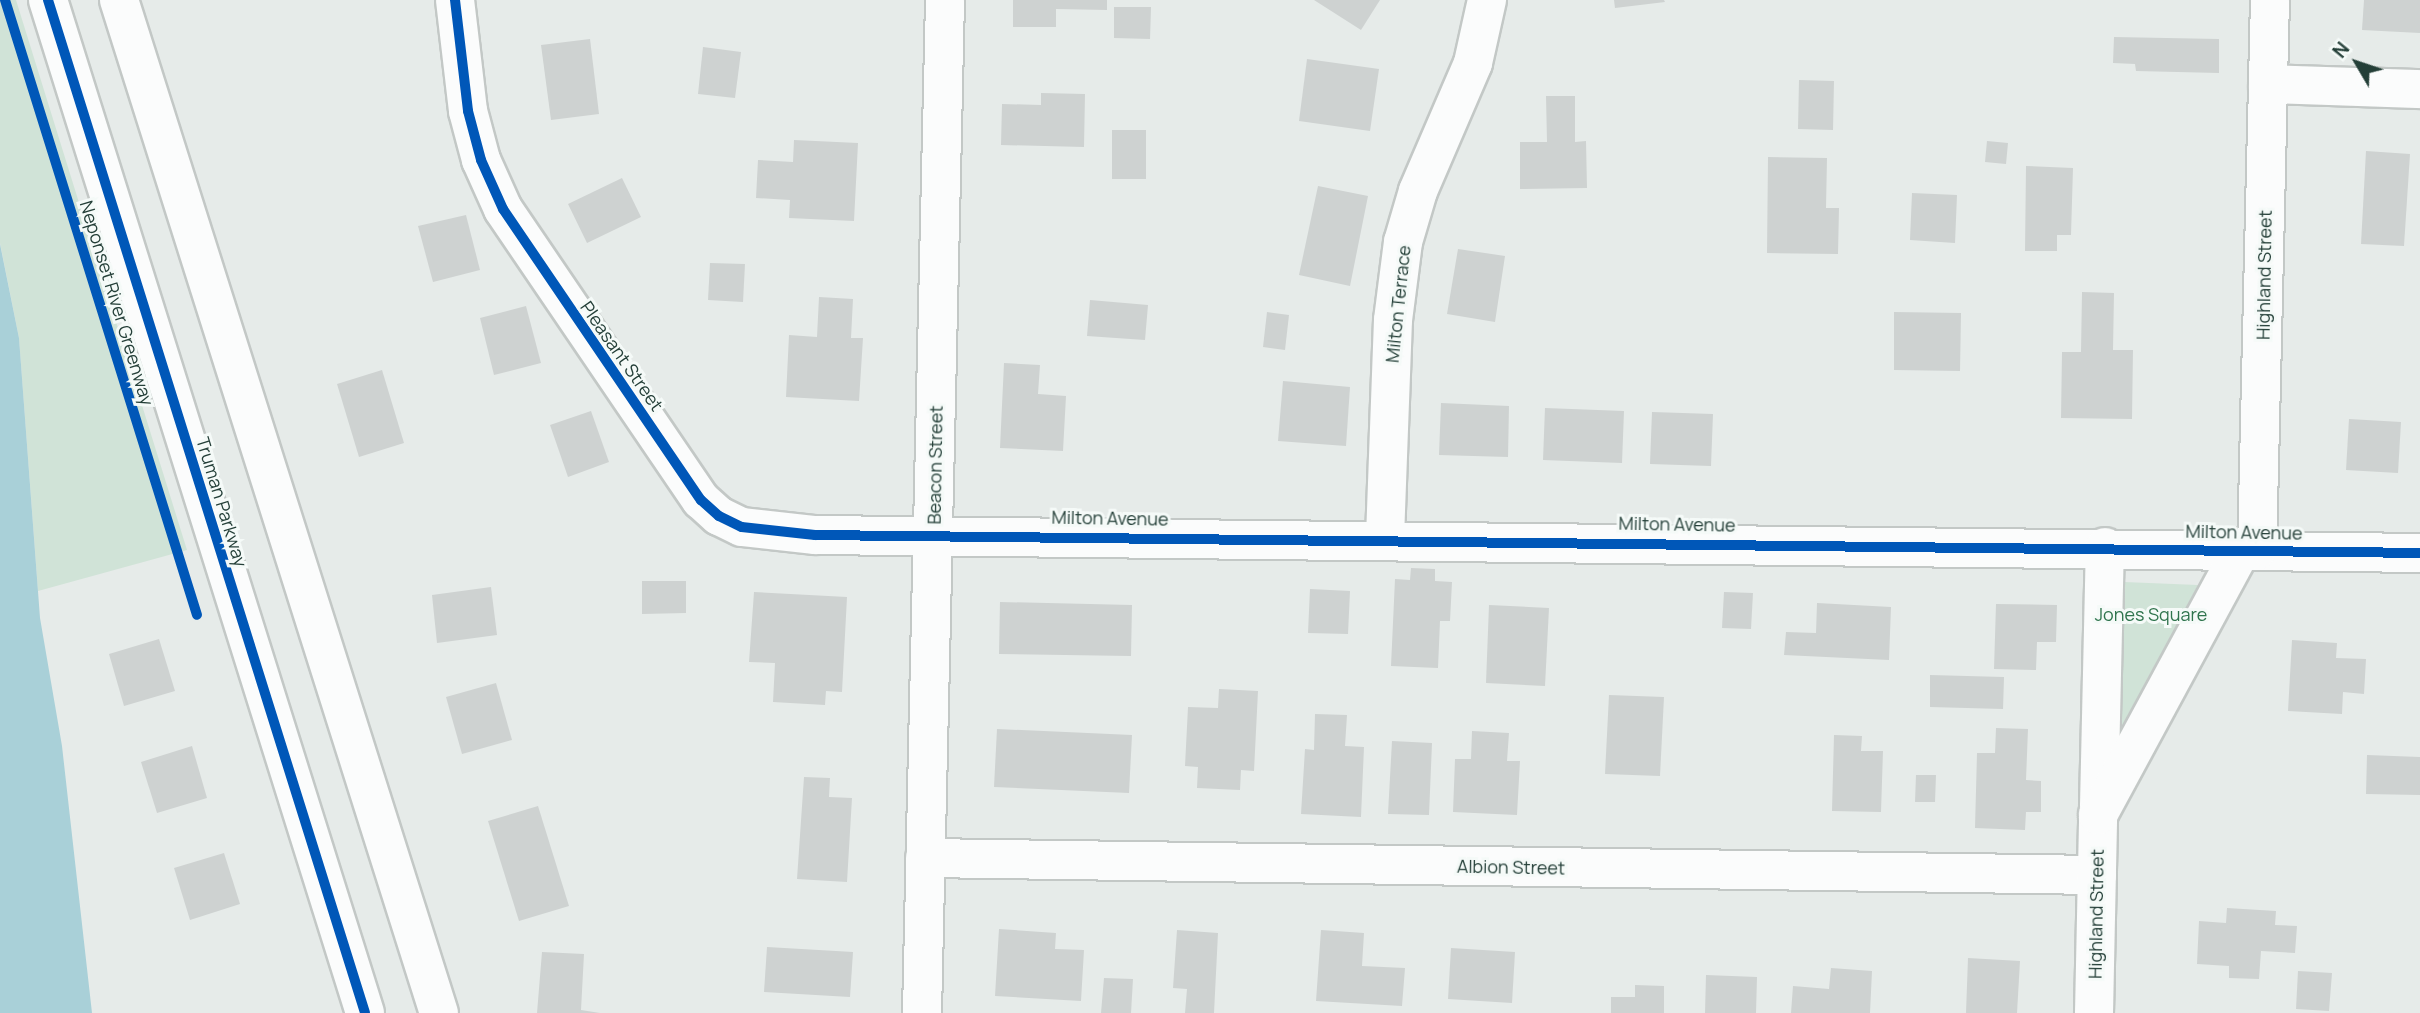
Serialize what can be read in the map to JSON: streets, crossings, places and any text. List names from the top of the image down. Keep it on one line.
{"streets":{"street":["Highland Street","Milton Terrace","Pleasant Street","Beacon Street","Truman Parkway","Milton Avenue","Albion Street"],"cycle path":["Neponset River Greenway"]},"crossings":[["Highland Street","Milton Avenue"],["Highland Street","Albion Street"],["Milton Terrace","Milton Avenue"],["Pleasant Street","Beacon Street"],["Pleasant Street","Milton Avenue"],["Beacon Street","Milton Avenue"],["Beacon Street","Albion Street"]],"parks":["Jones Square"],"north":"top left"}
